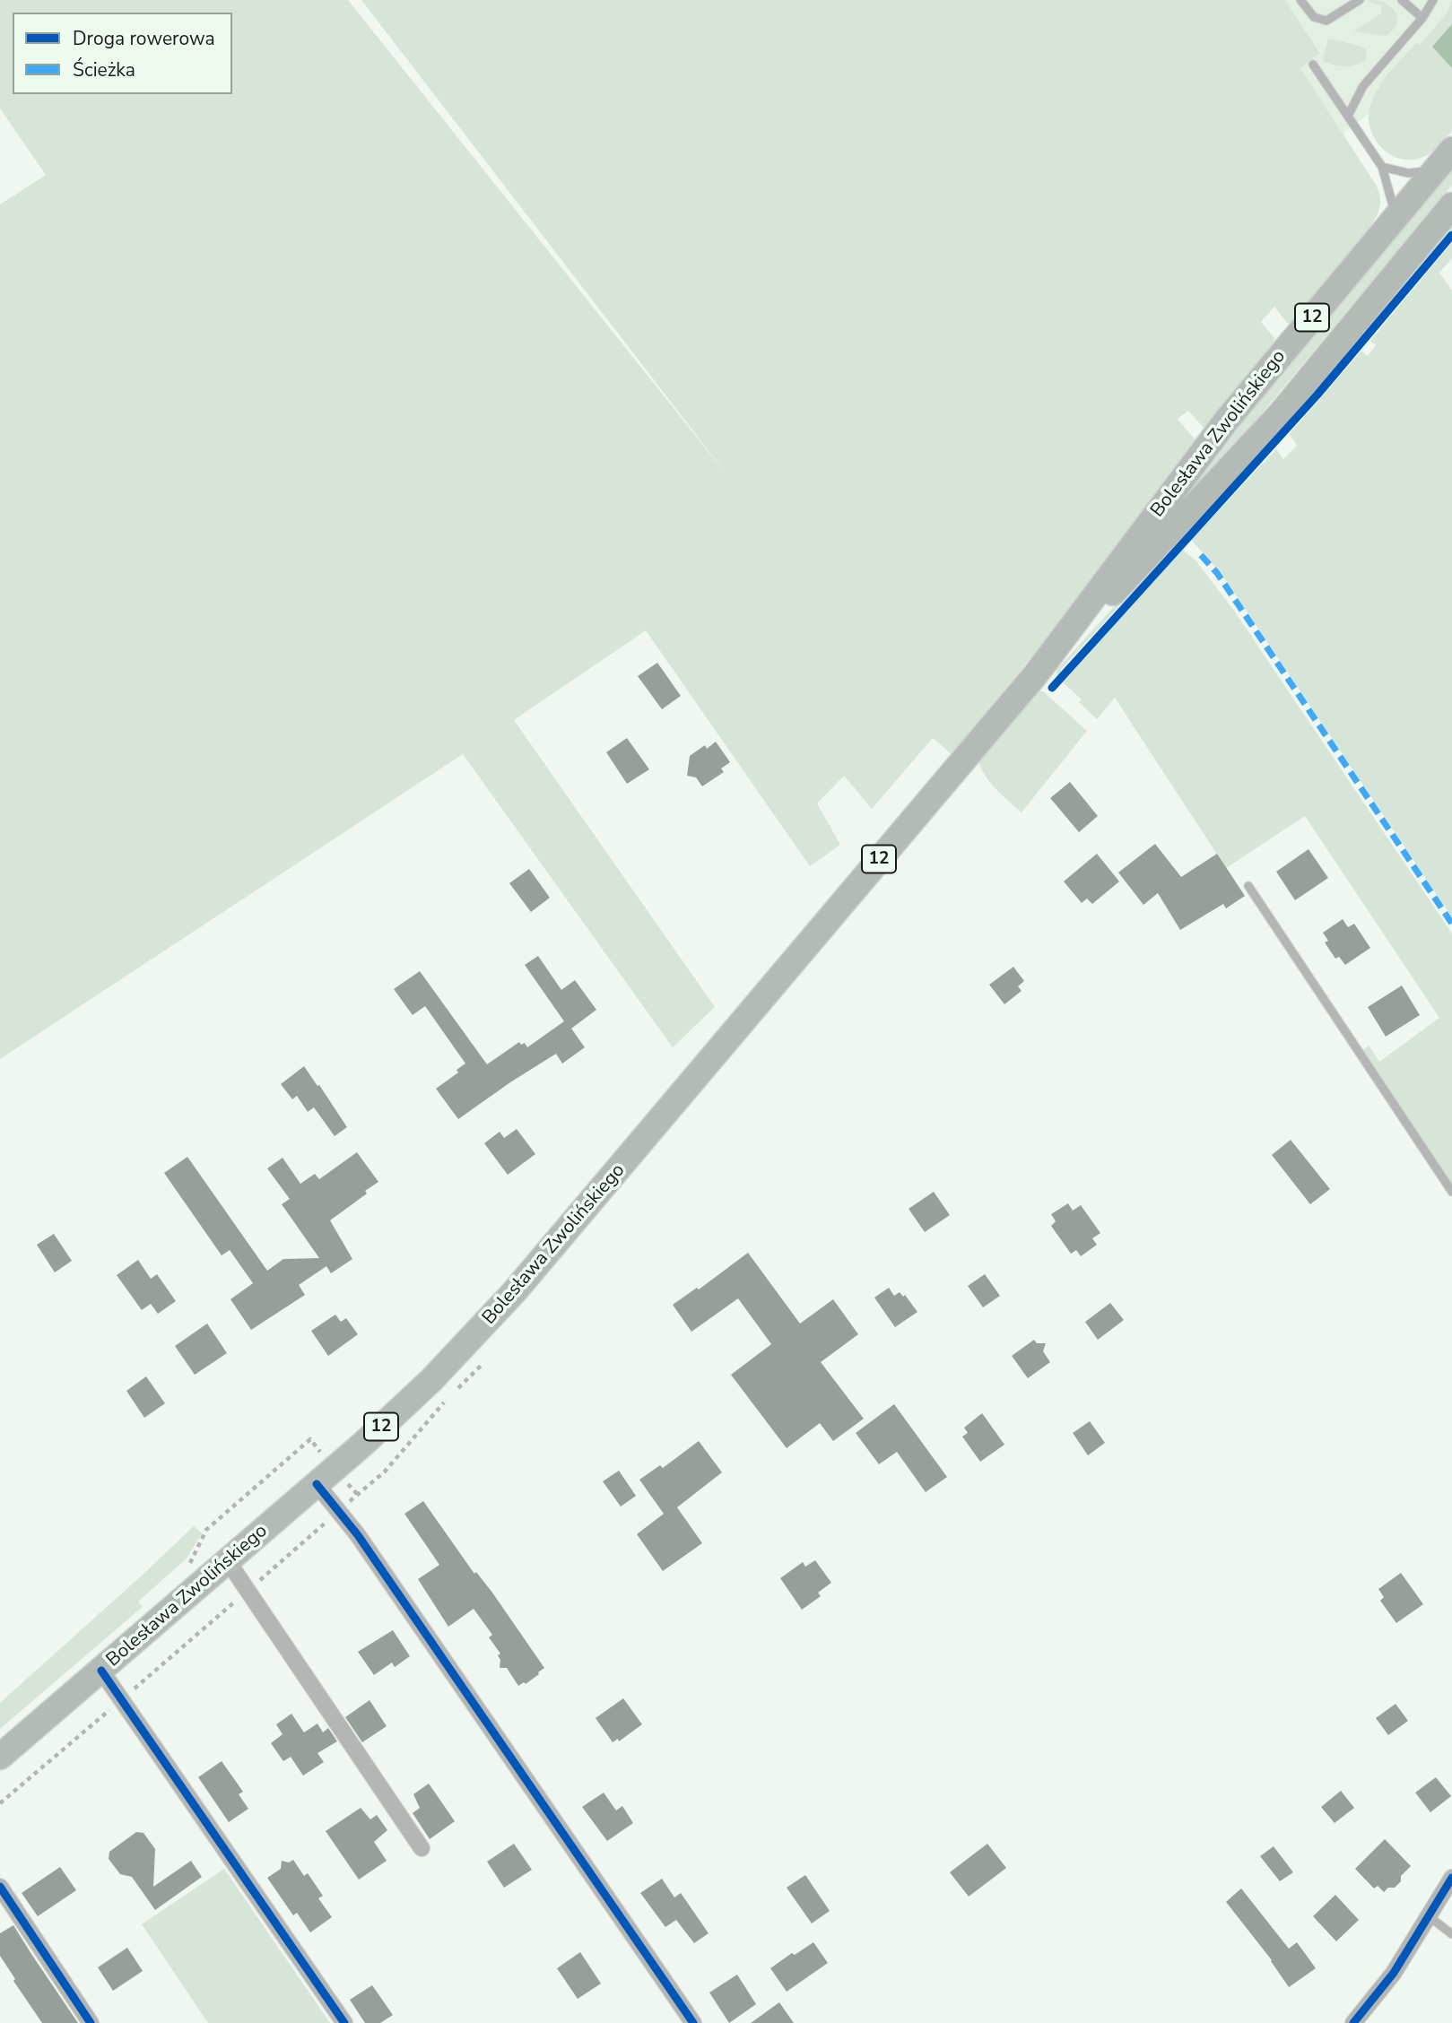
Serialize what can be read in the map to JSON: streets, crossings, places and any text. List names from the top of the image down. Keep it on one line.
{"streets":{"main road":["12","Bolesława Zwolińskiego"]},"legend":["Droga rowerowa","Ścieżka"]}
